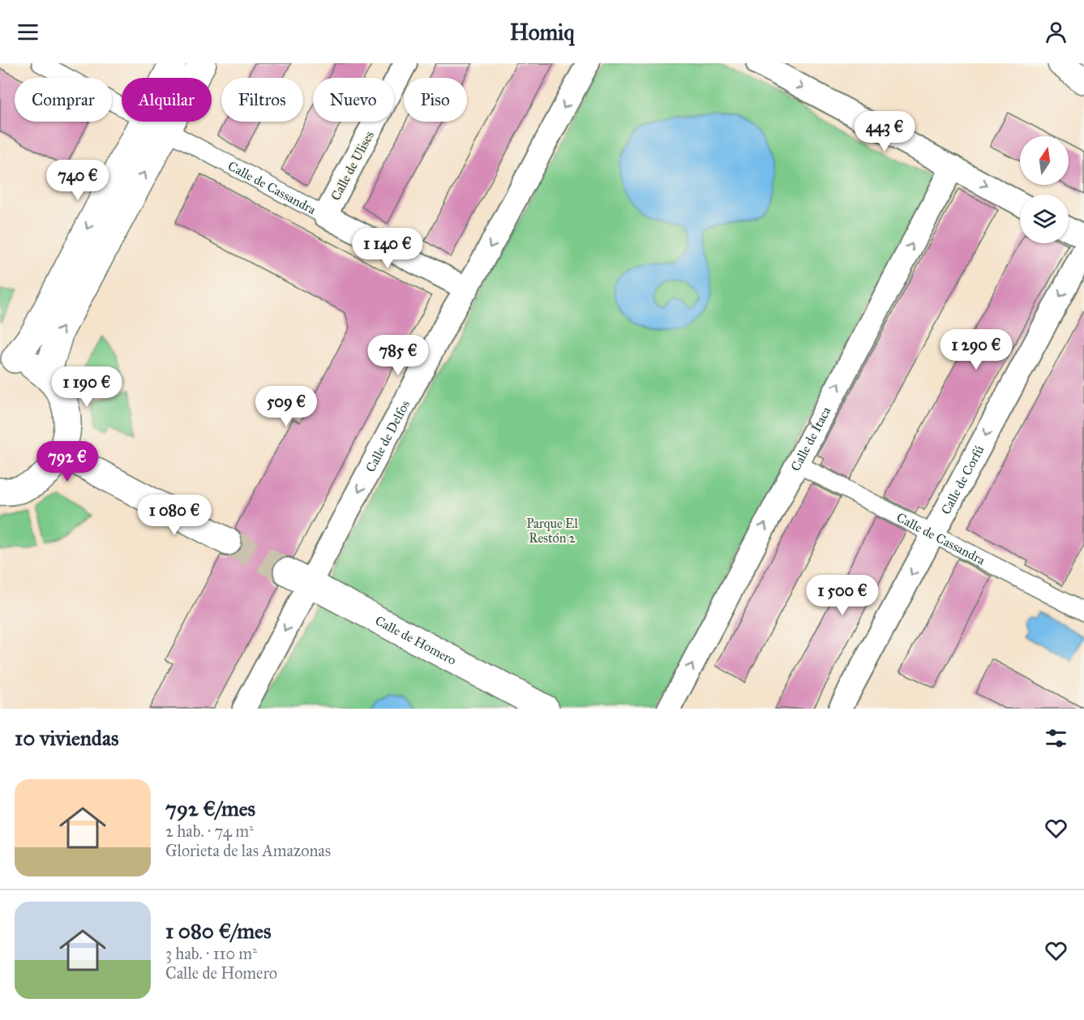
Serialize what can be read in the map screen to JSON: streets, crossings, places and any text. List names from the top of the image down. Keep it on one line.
{"streets":{"street":["Calle de Ulises","Calle de Cassandra","Calle de Delfos","Calle de Ítaca","Calle de Corfú","Calle de Homero"]},"crossings":[["Calle de Ulises","Calle de Cassandra"],["Calle de Cassandra","Calle de Delfos"],["Calle de Cassandra","Calle de Ítaca"],["Calle de Cassandra","Calle de Corfú"],["Calle de Delfos","Calle de Homero"]],"one_way":["Calle de Delfos","Calle de Ítaca","Calle de Corfú"],"parks":["Parque El Restón 2"],"north":"top","page":{"header":"Homiq","chip":["Comprar","Alquilar","Filtros","Nuevo","Piso"],"price":["443 €","740 €","1 140 €","1 290 €","785 €","1 190 €","509 €","792 €","1 080 €","1 500 €"],"heading":"10 viviendas","list":[{"name":"792 €/mes","note":"2 hab. · 74 m² · Glorieta de las Amazonas"},{"name":"1 080 €/mes","note":"3 hab. · 110 m² · Calle de Homero"}]}}
